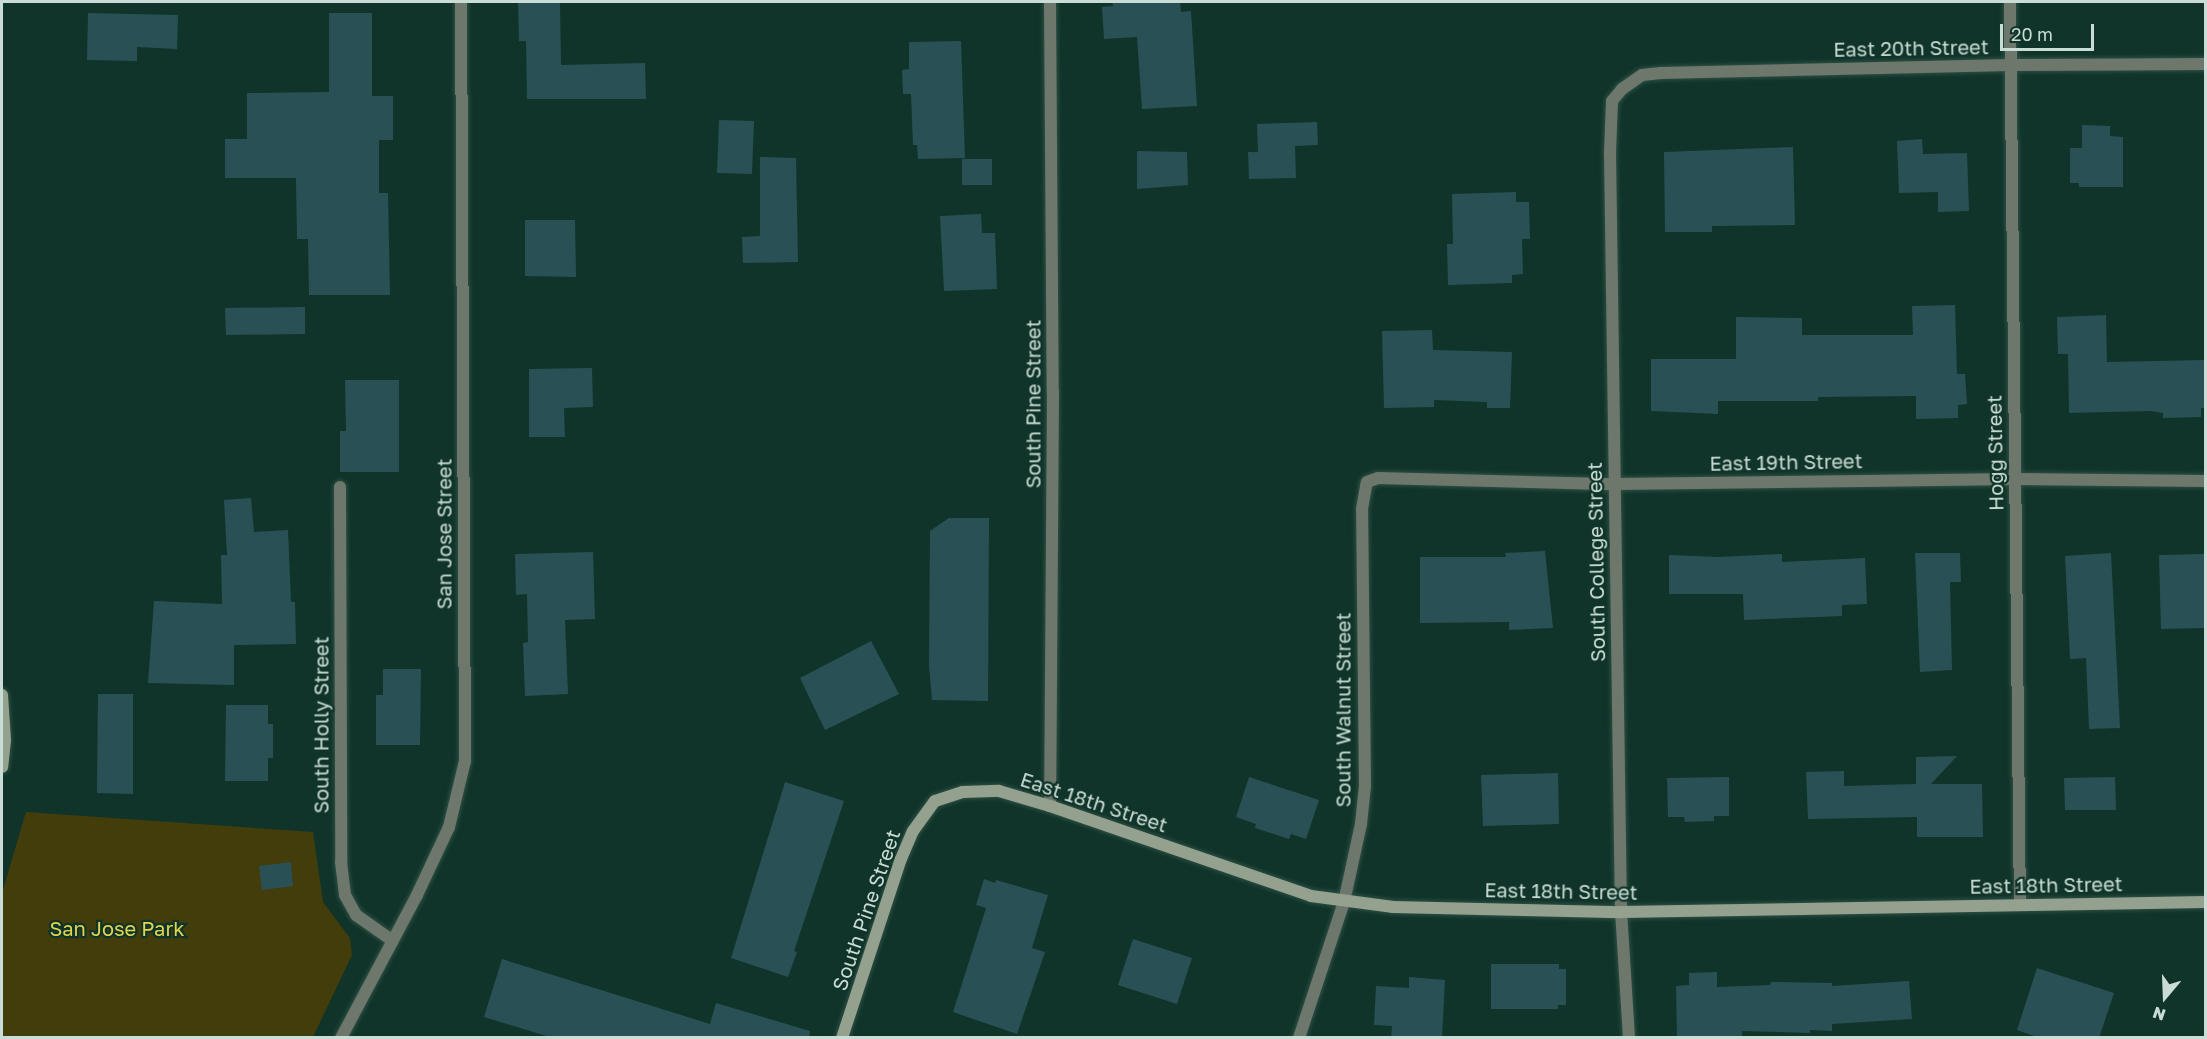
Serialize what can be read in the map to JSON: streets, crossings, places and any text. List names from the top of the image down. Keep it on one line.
{"streets":{"street":["East 20th Street","South Pine Street","Hogg Street","East 19th Street","San Jose Street","South College Street","South Walnut Street","South Holly Street","East 18th Street"]},"crossings":[["East 20th Street","Hogg Street"],["East 20th Street","South College Street"],["South Pine Street","East 18th Street"],["Hogg Street","East 19th Street"],["Hogg Street","East 18th Street"],["East 19th Street","South College Street"],["East 19th Street","South Walnut Street"],["San Jose Street","South Holly Street"],["South College Street","East 18th Street"],["South Walnut Street","East 18th Street"]],"parks":["San Jose Park"],"scale_bar":"20 m","north":"bottom"}
